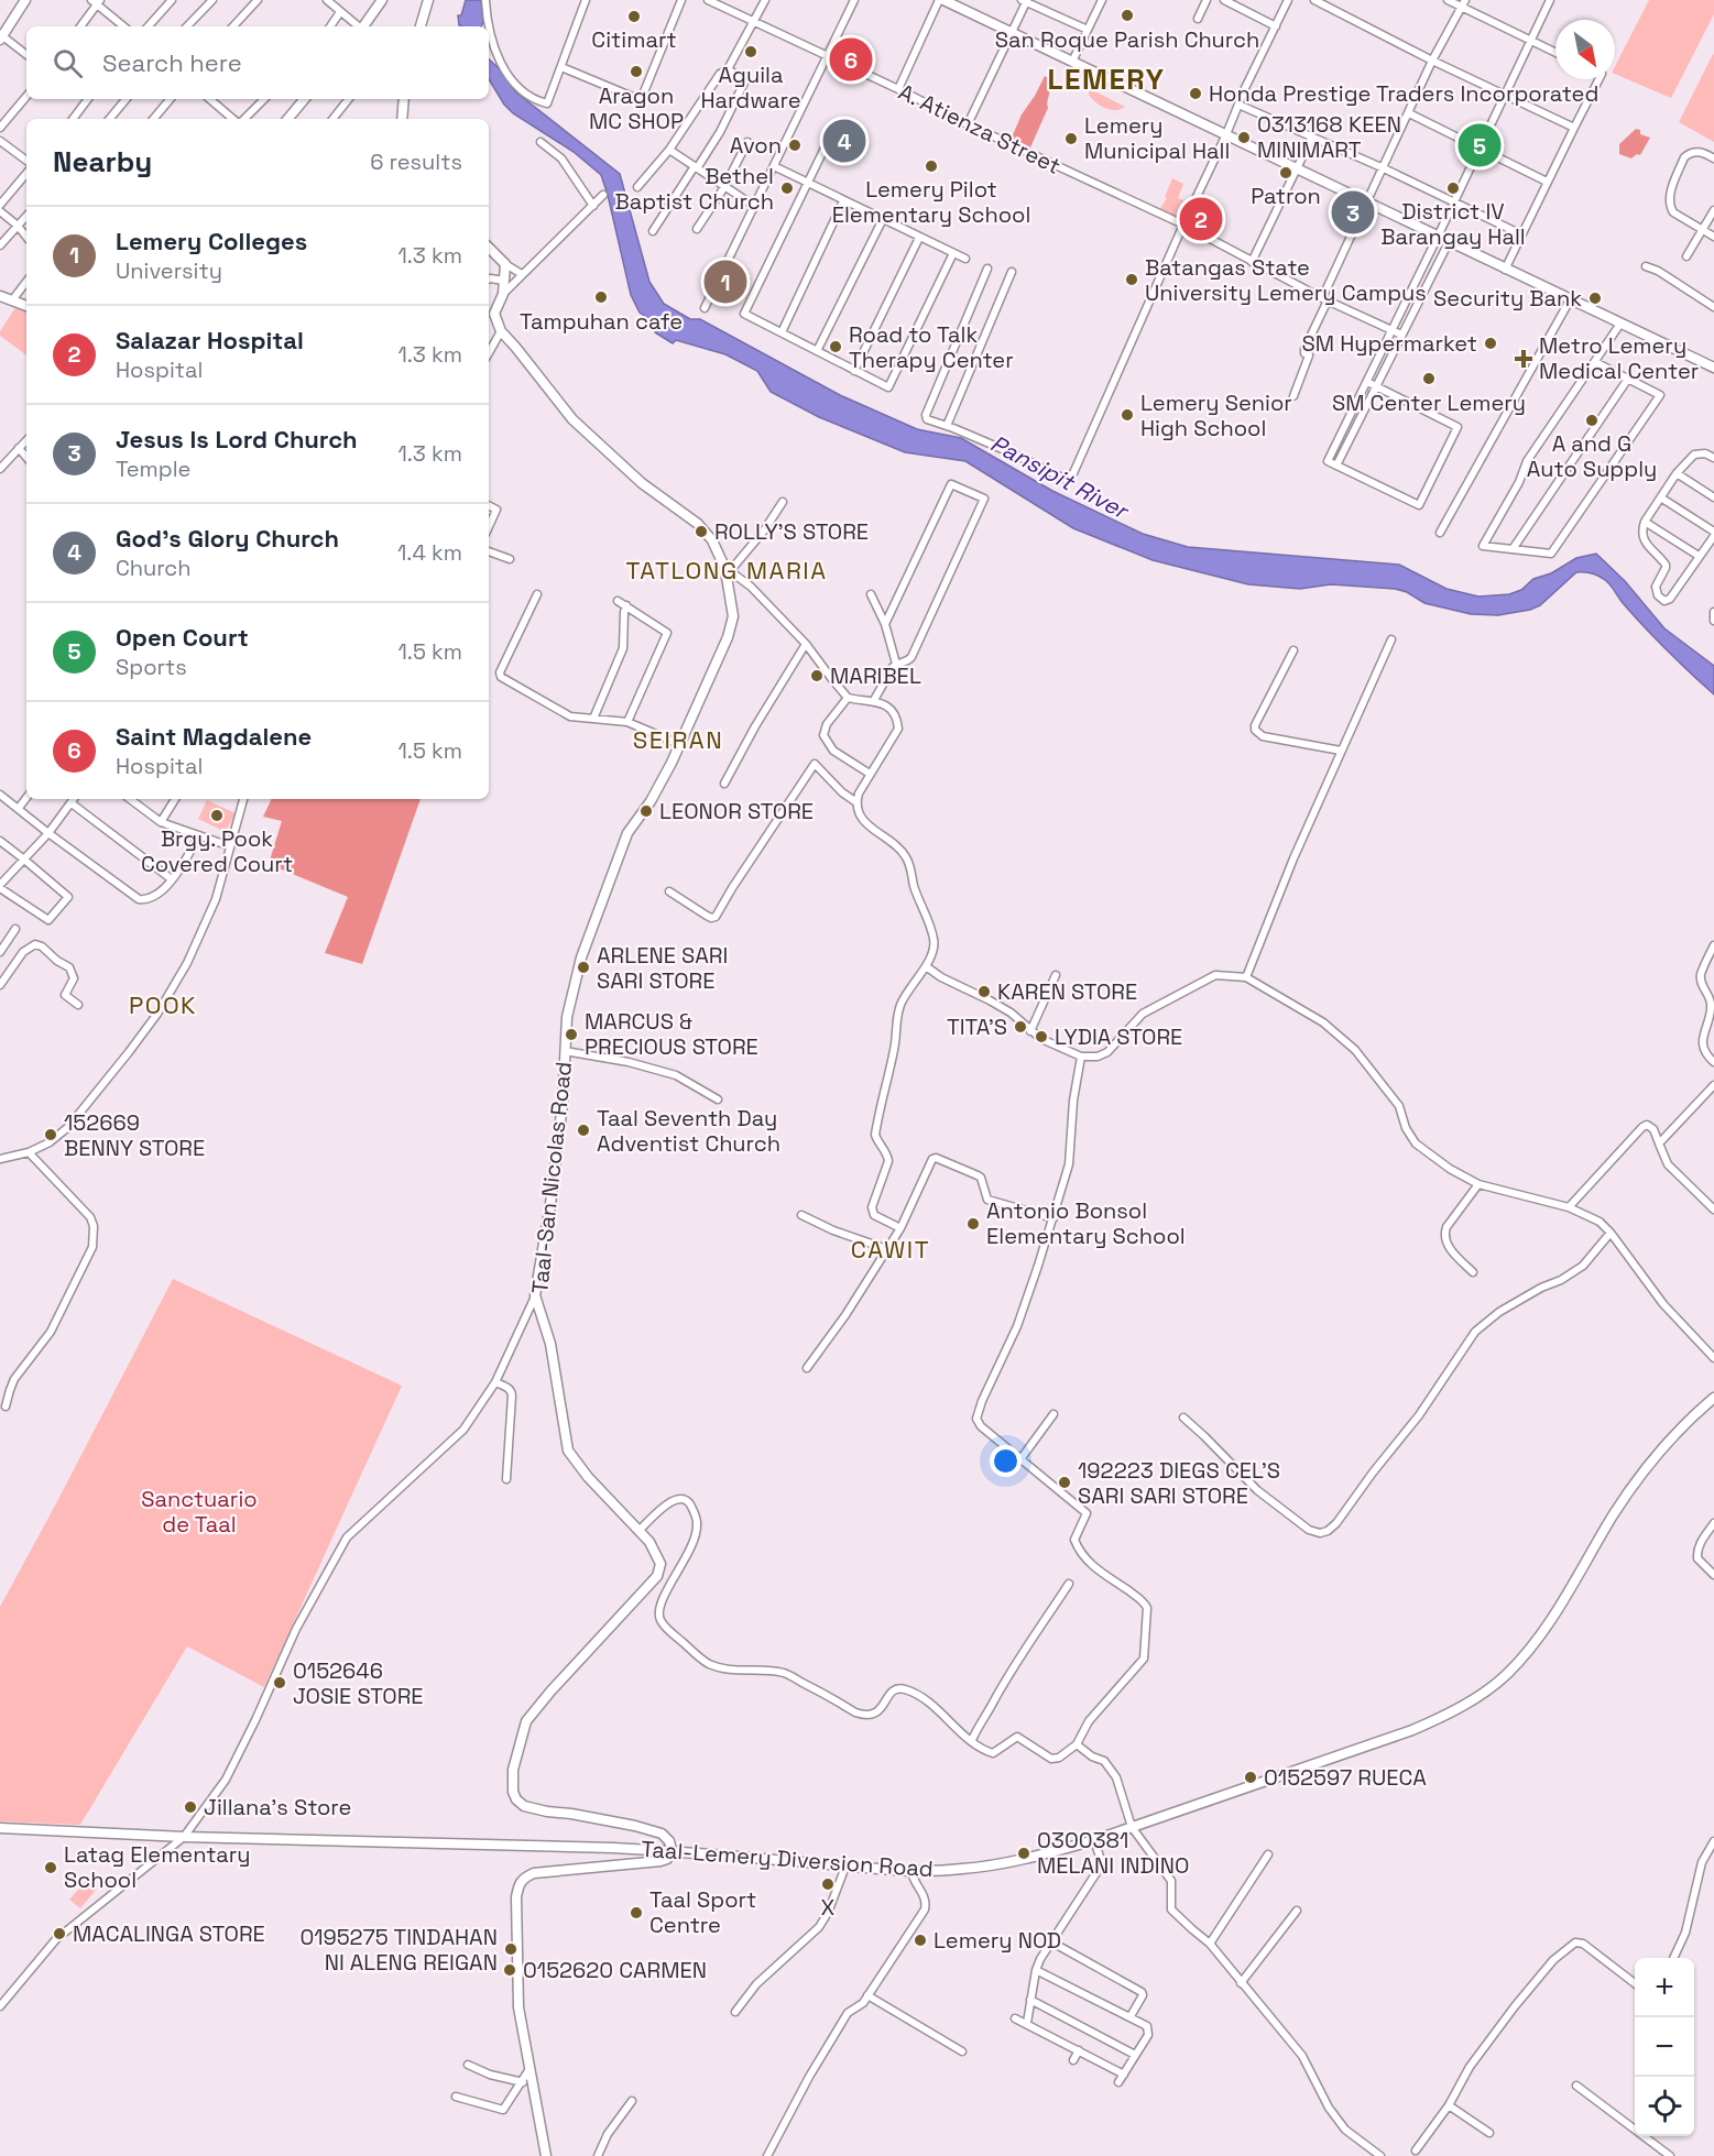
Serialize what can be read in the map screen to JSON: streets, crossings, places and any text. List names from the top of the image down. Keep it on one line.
{"streets":{"main road":["Taal-San Nicolas Road","Taal-Lemery Diversion Road"],"street":["A. Atienza Street"]},"crossings":[["Taal-San Nicolas Road","Taal-Lemery Diversion Road"]],"districts":["LEMERY","TATLONG MARIA","SEIRAN","POOK","CAWIT"],"water":["Pansipit River"],"parks":["Sanctuario de Taal"],"places":{"other":["San Roque Parish Church","Citimart","Aguila Hardware","Aragon MC SHOP","Honda Prestige Traders Incorporated","0313168 KEEN MINIMART","Lemery Municipal Hall","Avon","Lemery Pilot Elementary School","Patron","Bethel Baptist Church","District IV Barangay Hall","Batangas State University Lemery Campus","Tampuhan cafe","Security Bank","SM Hypermarket","Road to Talk Therapy Center","SM Center Lemery","Lemery Senior High School","A and G Auto Supply","ROLLY'S STORE","MARIBEL","LEONOR STORE","Brgy. Pook Covered Court","ARLENE SARI SARI STORE","KAREN STORE","TITA'S","MARCUS & PRECIOUS STORE","LYDIA STORE","Taal Seventh Day Adventist Church","152669 BENNY STORE","Antonio Bonsol Elementary School","192223 DIEGS CEL’S SARI SARI STORE","0152646 JOSIE STORE","0152597 RUECA","Jillana's Store","0300381 MELANI INDINO","Latag Elementary School","X","Taal Sport Centre","MACALINGA STORE","Lemery NOD","0195275 TINDAHAN NI ALENG REIGAN","0152620 CARMEN"],"health":["Metro Lemery Medical Center"]},"north":"bottom right","page":{"search":"Search here","pins":["6","4","5","3","2","1"],"heading":["Nearby","6 results"],"list":[{"mark":"1","name":"Lemery Colleges","note":"University","value":"1.3 km"},{"mark":"2","name":"Salazar Hospital","note":"Hospital","value":"1.3 km"},{"mark":"3","name":"Jesus Is Lord Church","note":"Temple","value":"1.3 km"},{"mark":"4","name":"God's Glory Church","note":"Church","value":"1.4 km"},{"mark":"5","name":"Open Court","note":"Sports","value":"1.5 km"},{"mark":"6","name":"Saint Magdalene","note":"Hospital","value":"1.5 km"}],"map_buttons":["+","−"]}}
